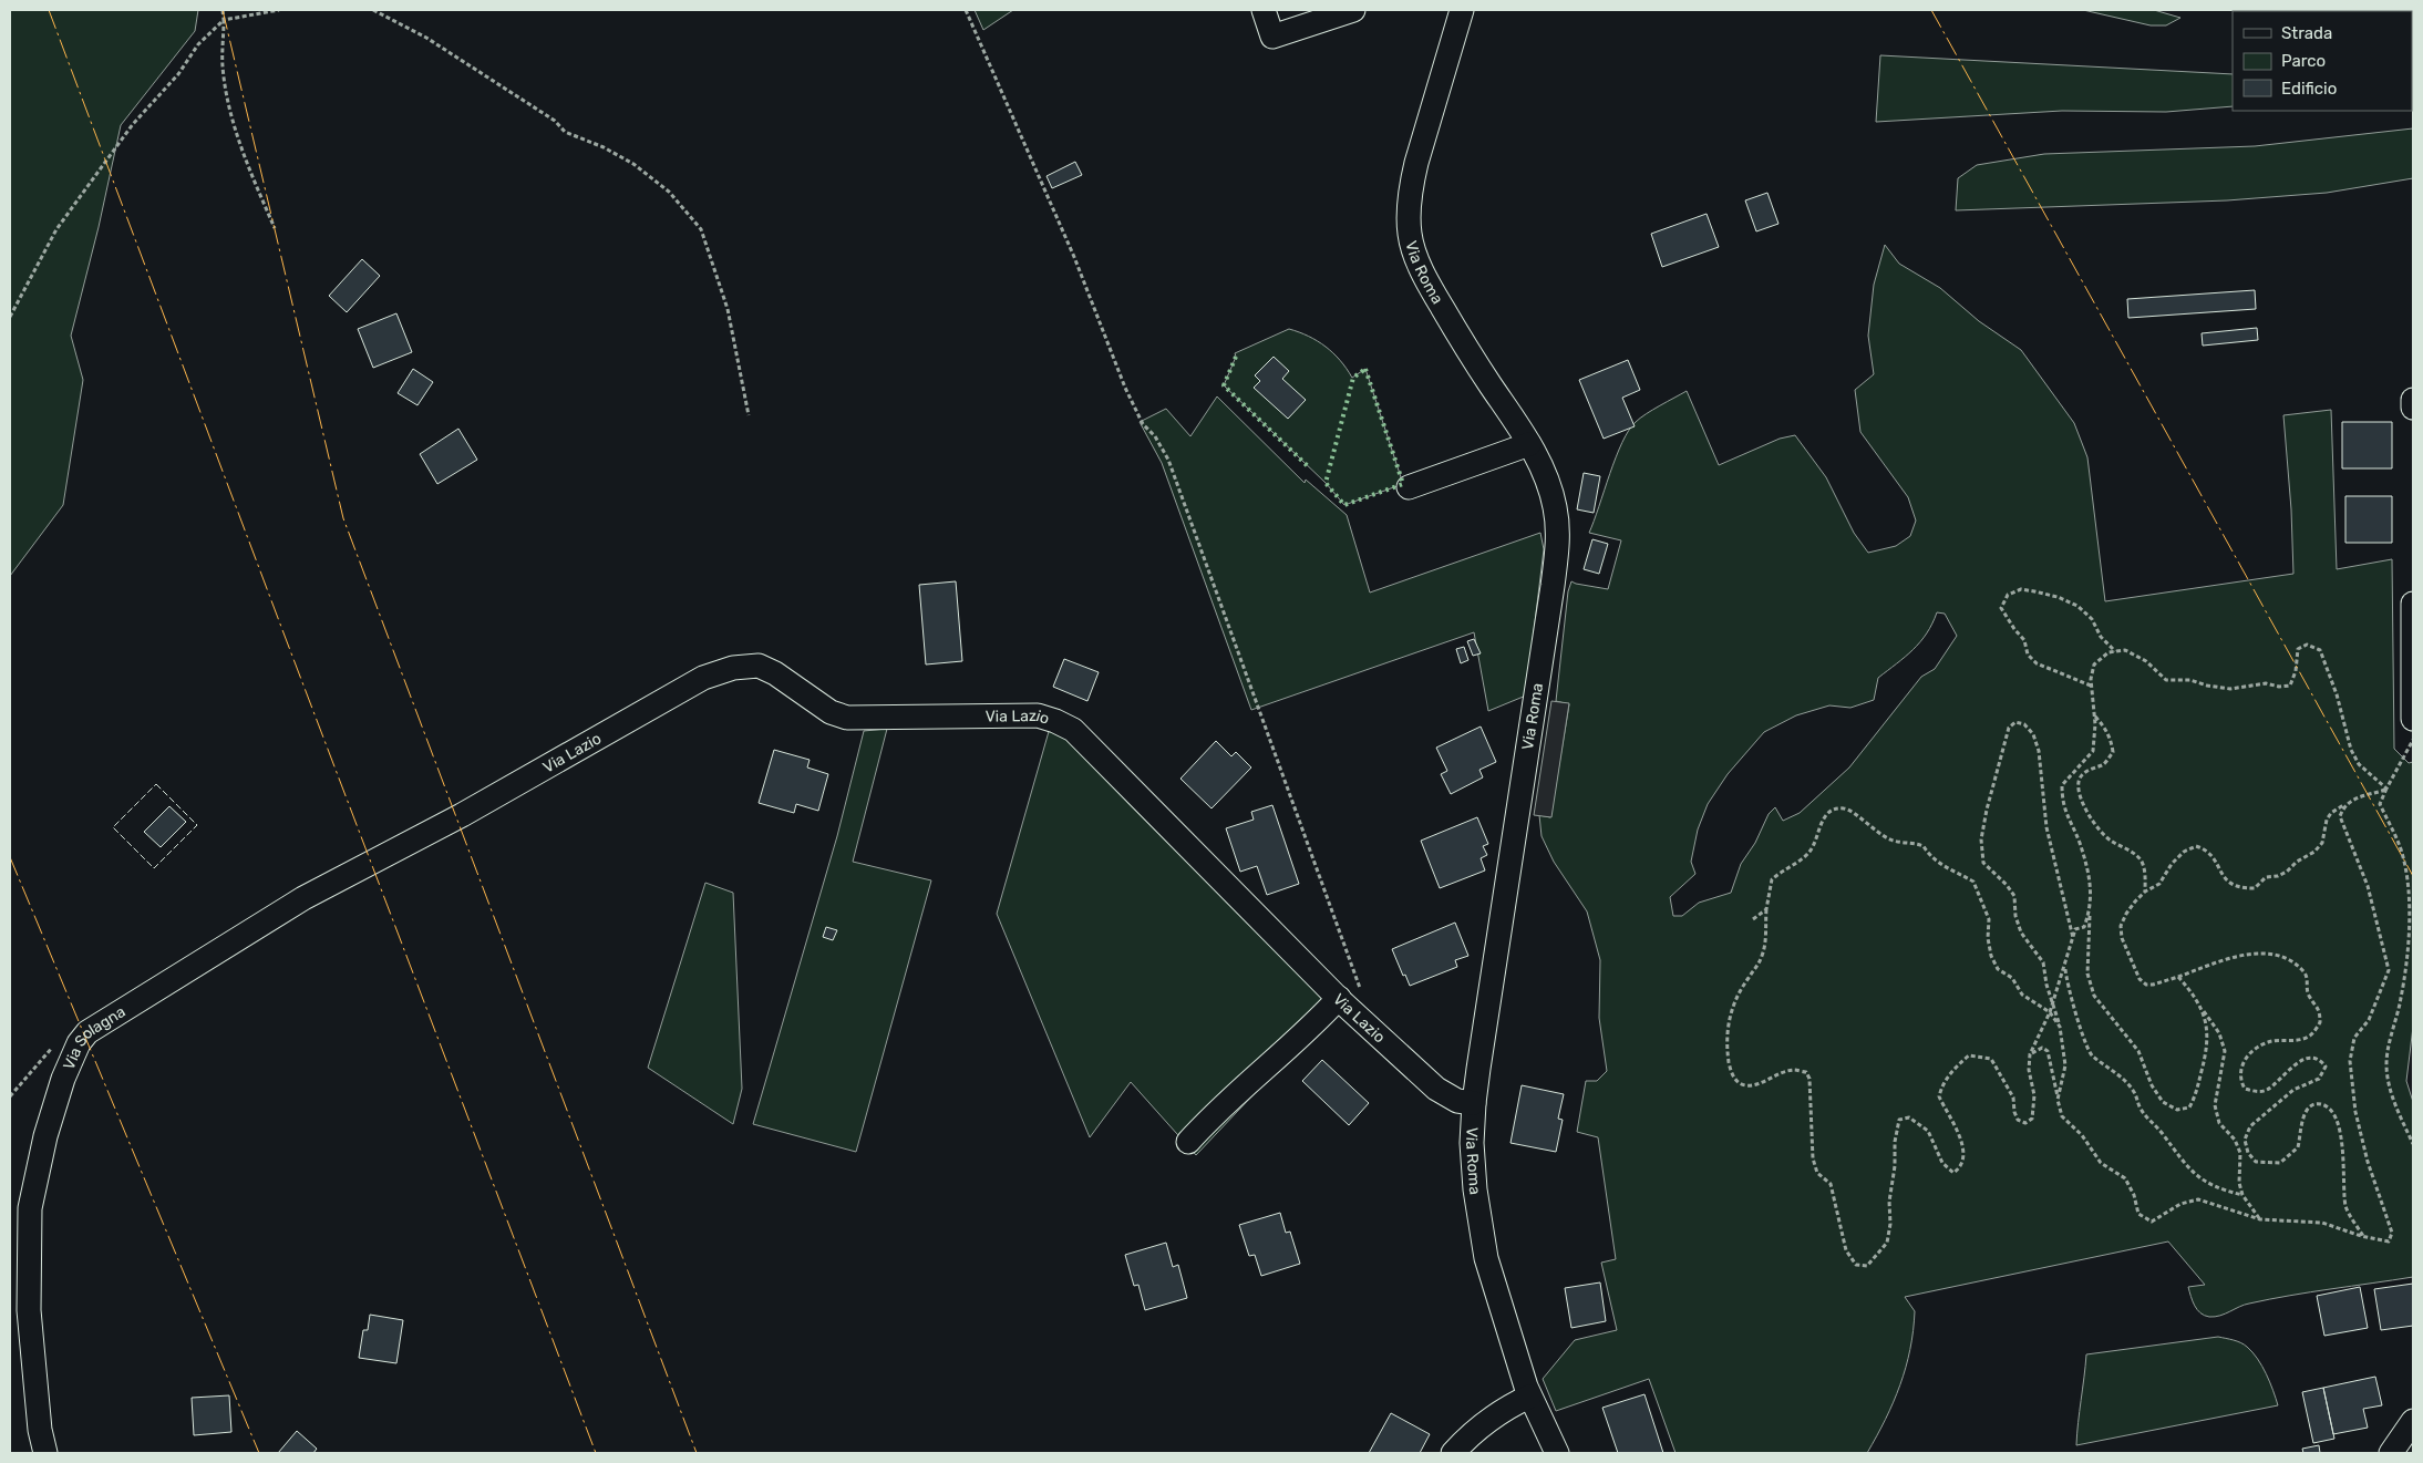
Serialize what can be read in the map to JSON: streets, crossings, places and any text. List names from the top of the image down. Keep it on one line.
{"streets":{"street":["Via Roma","Via Lazio","Via Solagna"]},"crossings":[["Via Roma","Via Lazio"],["Via Lazio","Via Solagna"]],"legend":["Strada","Parco","Edificio"]}
